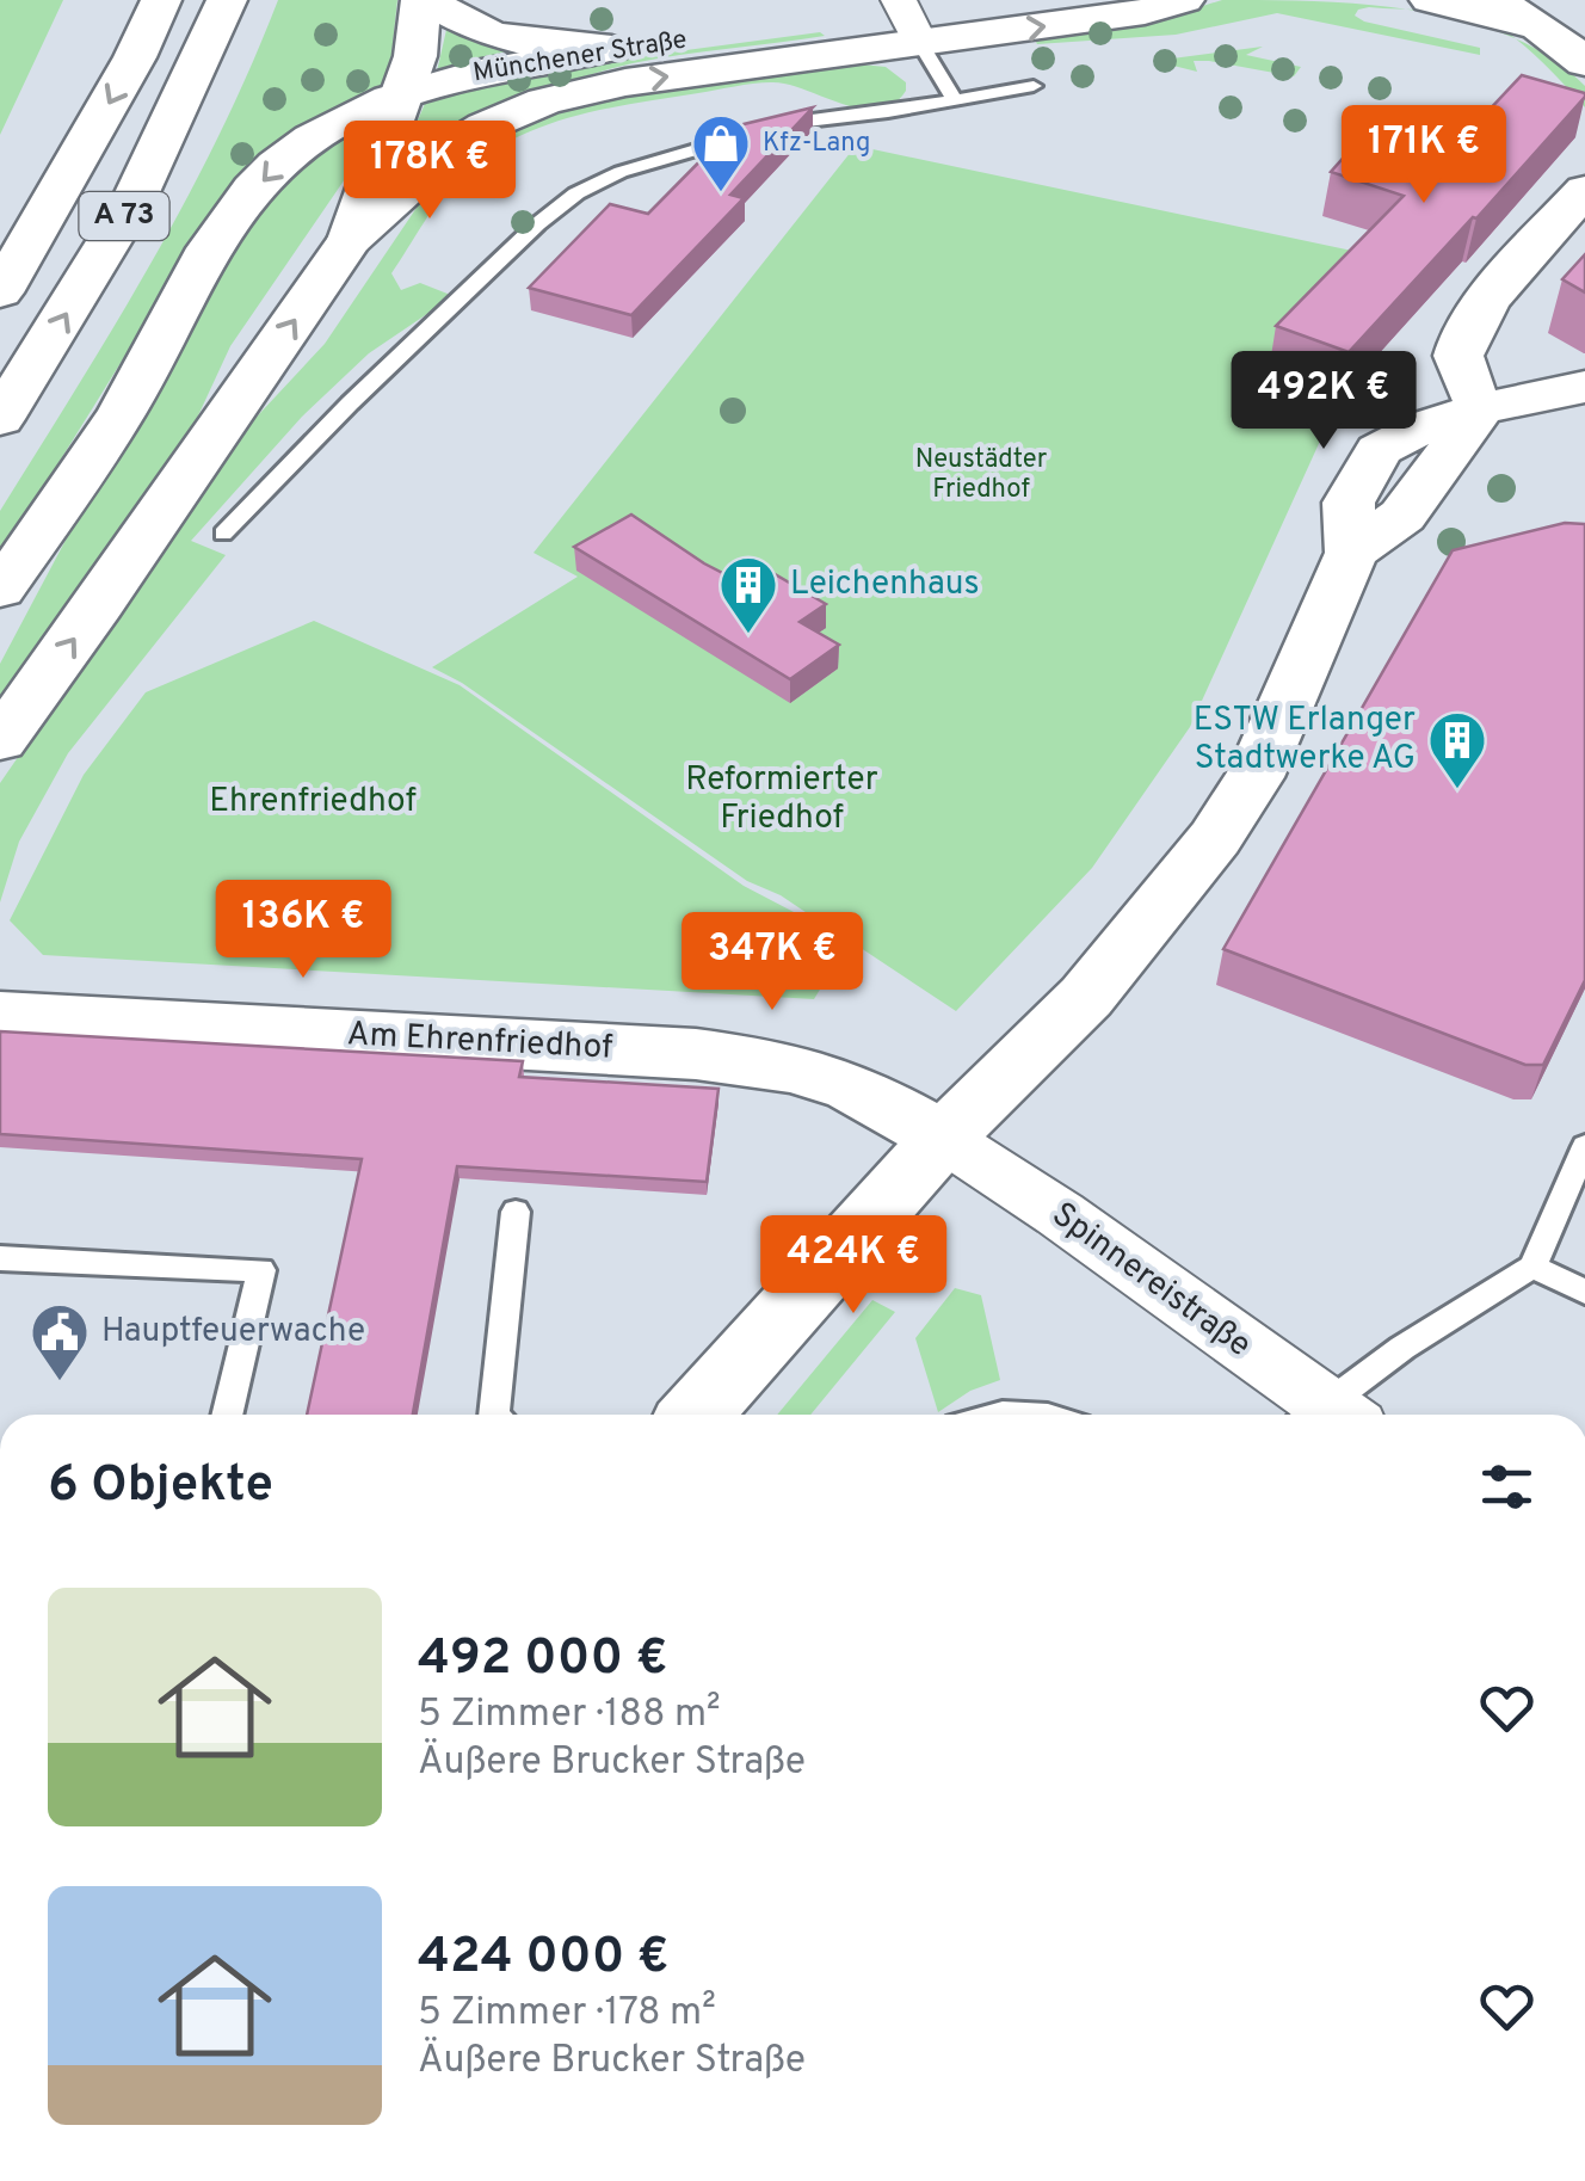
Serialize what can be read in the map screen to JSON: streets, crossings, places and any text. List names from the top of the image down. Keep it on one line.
{"streets":{"main road":["Münchener Straße","A 73","Am Ehrenfriedhof"],"street":["Spinnereistraße"]},"crossings":[["Am Ehrenfriedhof","Spinnereistraße"]],"parks":["Neustädter Friedhof","Reformierter Friedhof","Ehrenfriedhof"],"places":{"shop":["Kfz-Lang"],"building":["Leichenhaus","ESTW Erlanger Stadtwerke AG"],"public building":["Hauptfeuerwache"]},"page":{"price":["171K €","178K €","492K €","136K €","347K €","424K €"],"heading":"6 Objekte","list":[{"name":"492 000 €","note":"5 Zimmer · 188 m² · Äußere Brucker Straße"},{"name":"424 000 €","note":"5 Zimmer · 178 m² · Äußere Brucker Straße"}]}}
